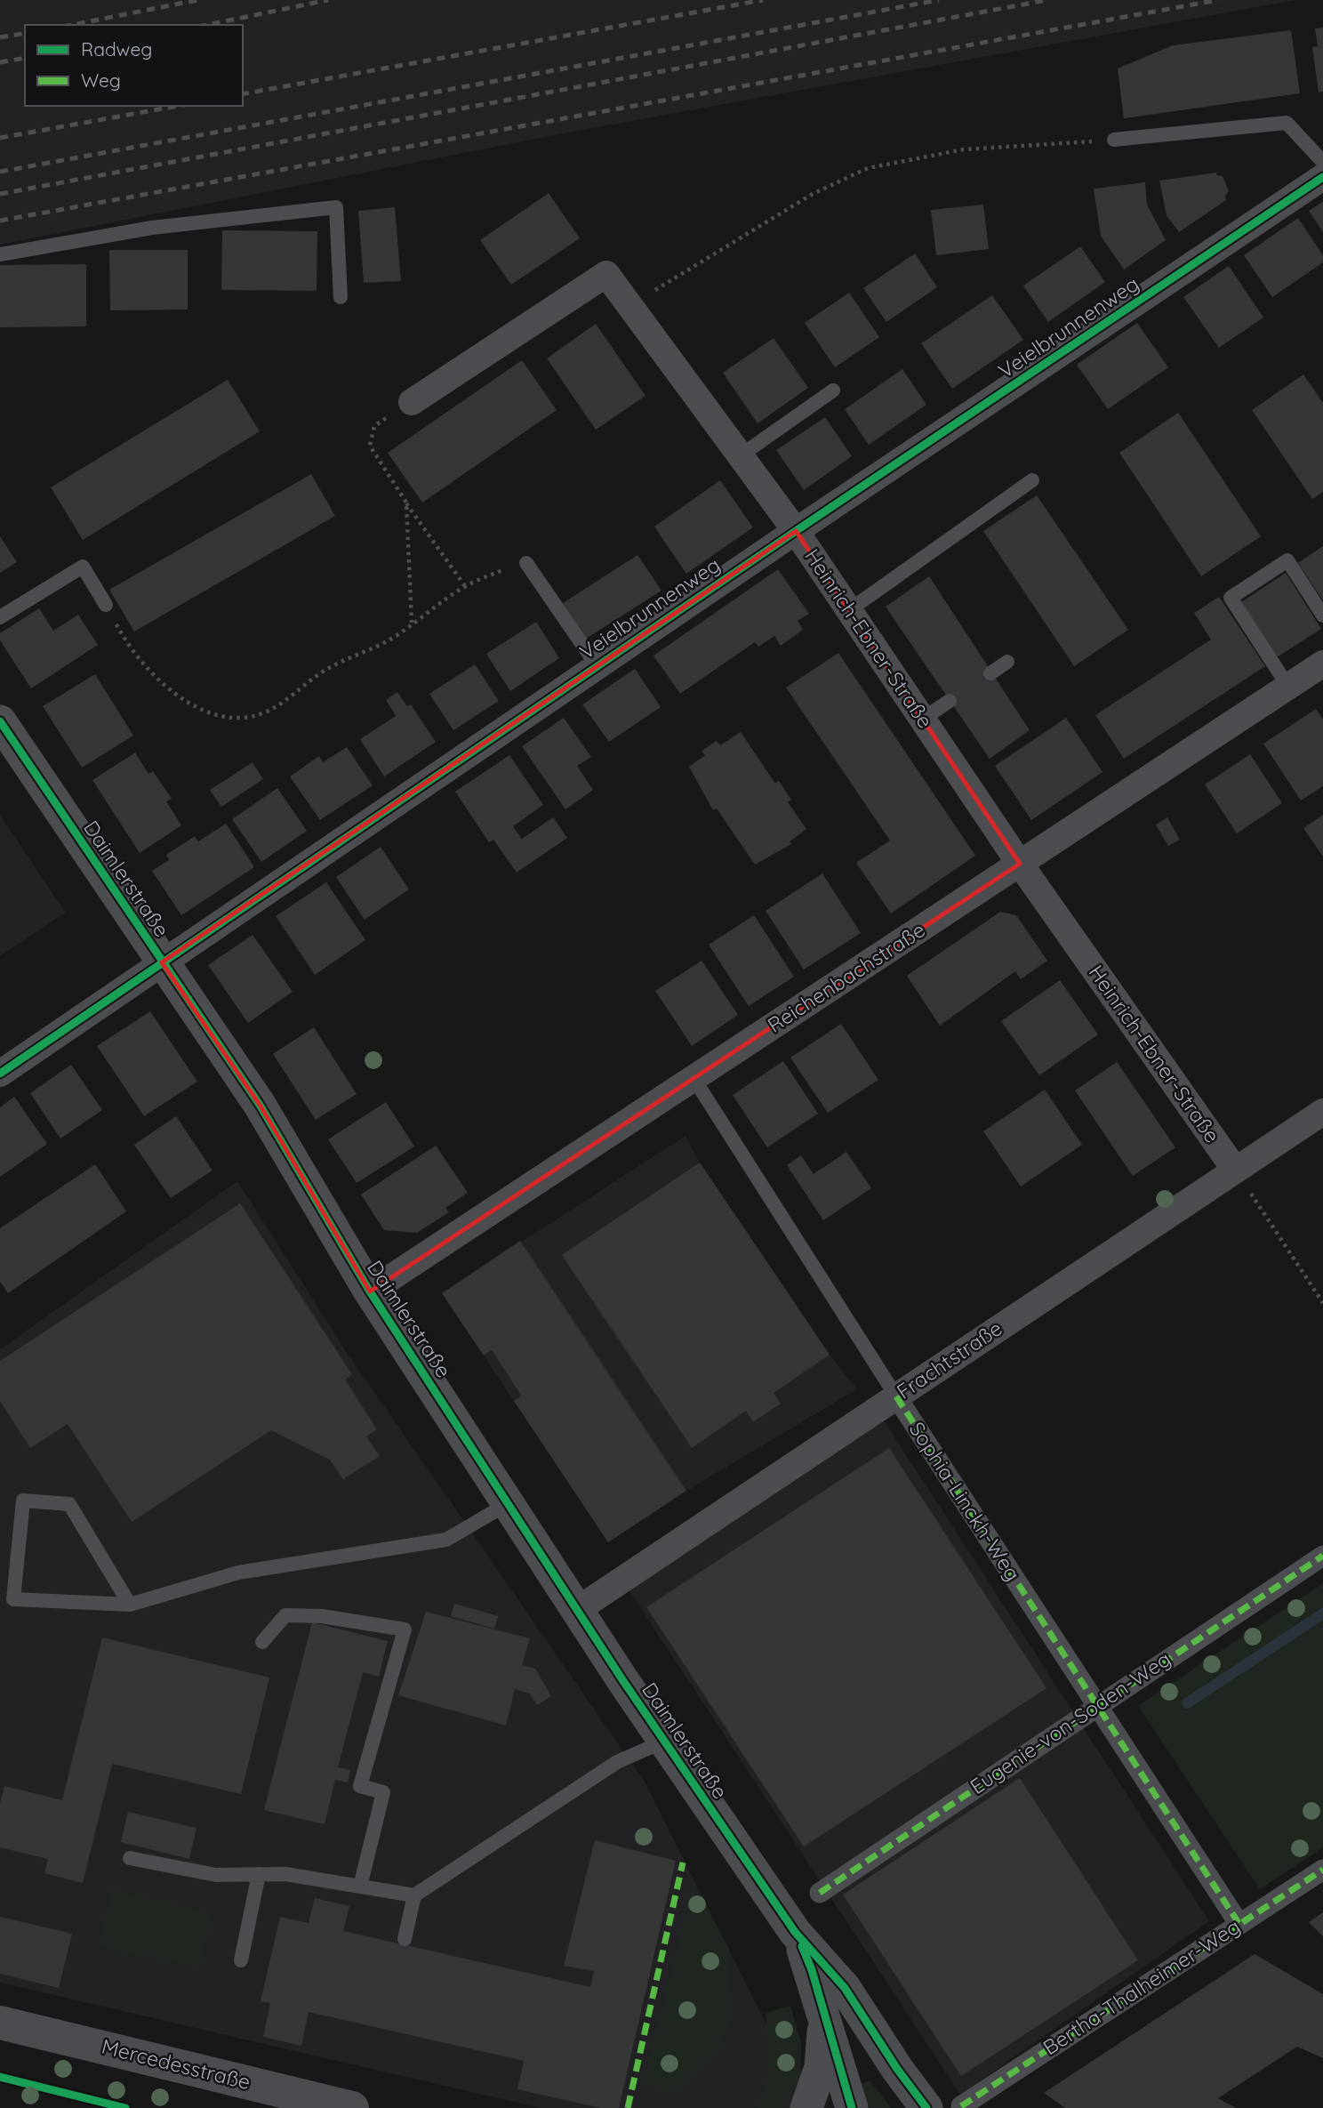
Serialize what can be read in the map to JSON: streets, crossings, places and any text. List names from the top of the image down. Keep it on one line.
{"streets":{"main road":["Mercedesstraße"],"street":["Veielbrunnenweg","Heinrich-Ebner-Straße","Daimlerstraße","Reichenbachstraße","Frachtstraße","Sophia-Linckh-Weg","Eugenie-von-Soden-Weg","Bertha-Thalheimer-Weg"]},"crossings":[["Veielbrunnenweg","Heinrich-Ebner-Straße"],["Veielbrunnenweg","Daimlerstraße"],["Heinrich-Ebner-Straße","Reichenbachstraße"],["Heinrich-Ebner-Straße","Frachtstraße"],["Daimlerstraße","Reichenbachstraße"],["Daimlerstraße","Frachtstraße"],["Reichenbachstraße","Sophia-Linckh-Weg"],["Frachtstraße","Sophia-Linckh-Weg"],["Sophia-Linckh-Weg","Eugenie-von-Soden-Weg"],["Sophia-Linckh-Weg","Bertha-Thalheimer-Weg"]],"legend":["Radweg","Weg"]}
